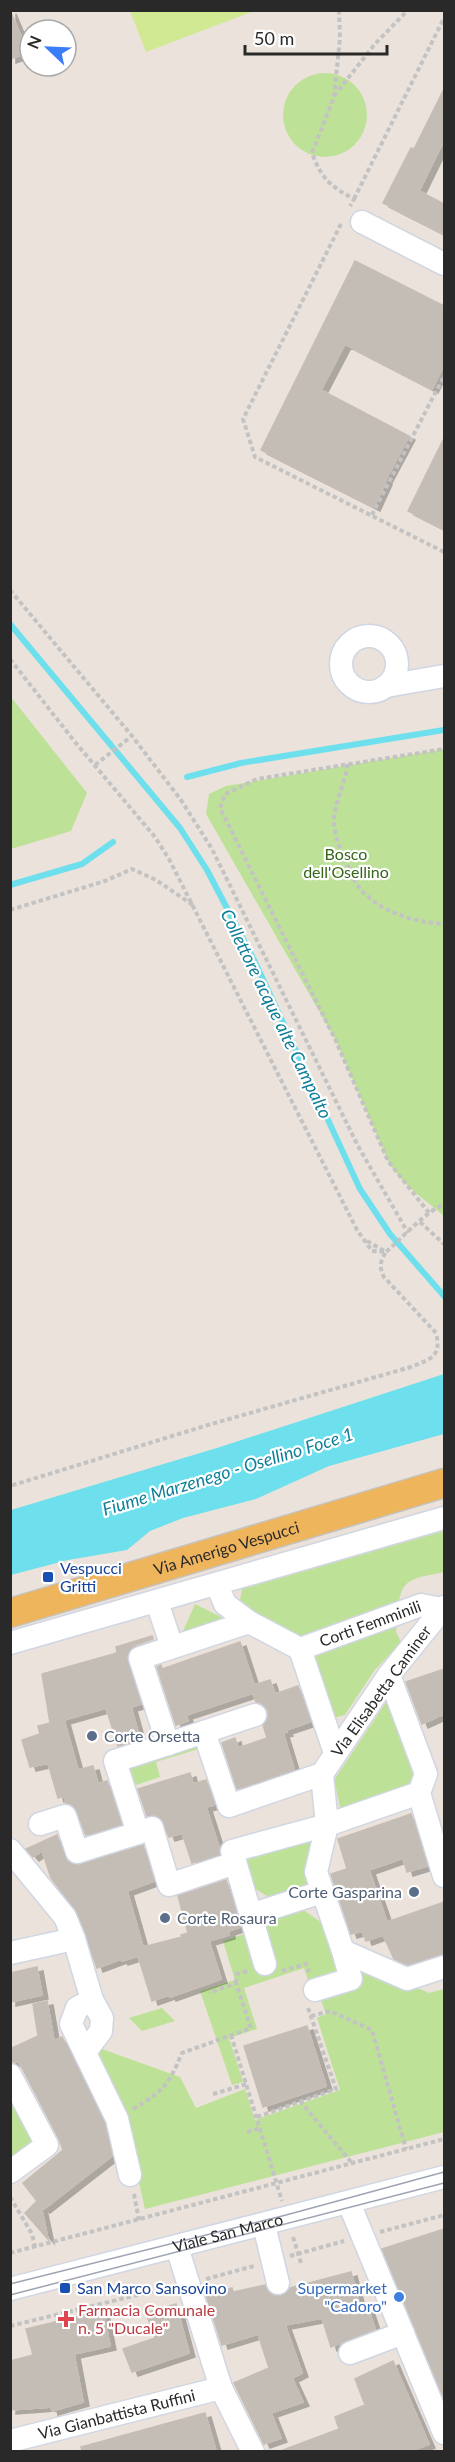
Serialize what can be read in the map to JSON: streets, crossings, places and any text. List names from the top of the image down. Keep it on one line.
{"streets":{"main road":["Via Amerigo Vespucci"],"street":["Corti Femminili","Via Elisabetta Caminer","Viale San Marco","Via Gianbattista Ruffini"]},"crossings":[["Corti Femminili","Via Elisabetta Caminer"]],"water":["Collettore acque alte Campalto","Fiume Marzenego - Osellino Foce 1"],"parks":["Bosco dell'Osellino"],"places":{"transit":["Vespucci Gritti","San Marco Sansovino"],"other":["Corte Orsetta","Corte Gasparina","Corte Rosaura","Supermarket \"Cadoro\""],"health":["Farmacia Comunale n. 5 \"Ducale\""]},"scale_bar":"50 m","north":"top left"}
